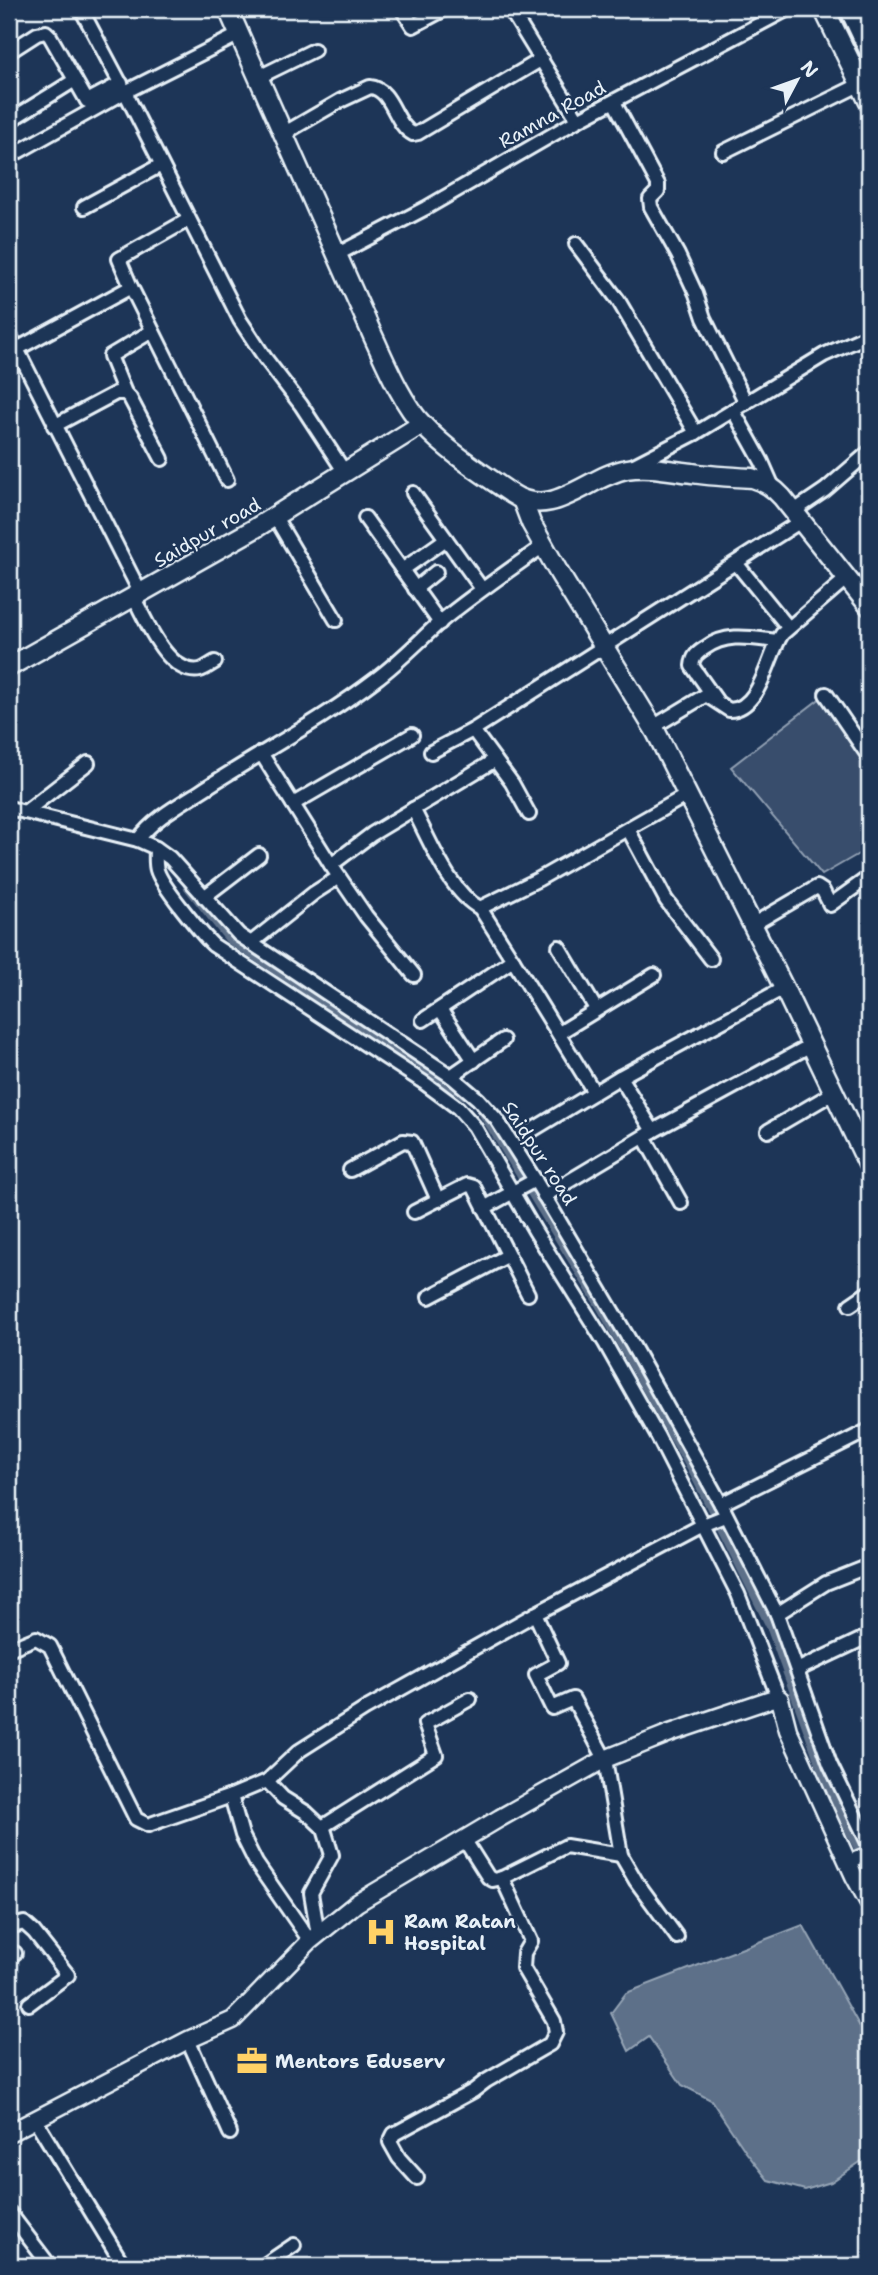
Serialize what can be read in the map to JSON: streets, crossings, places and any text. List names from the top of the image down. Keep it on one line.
{"streets":{"main road":["Saidpur road"],"street":["Ramna Road"]},"places":{"hospital":["Ram Ratan Hospital"],"office":["Mentors Eduserv"]},"north":"top right"}
